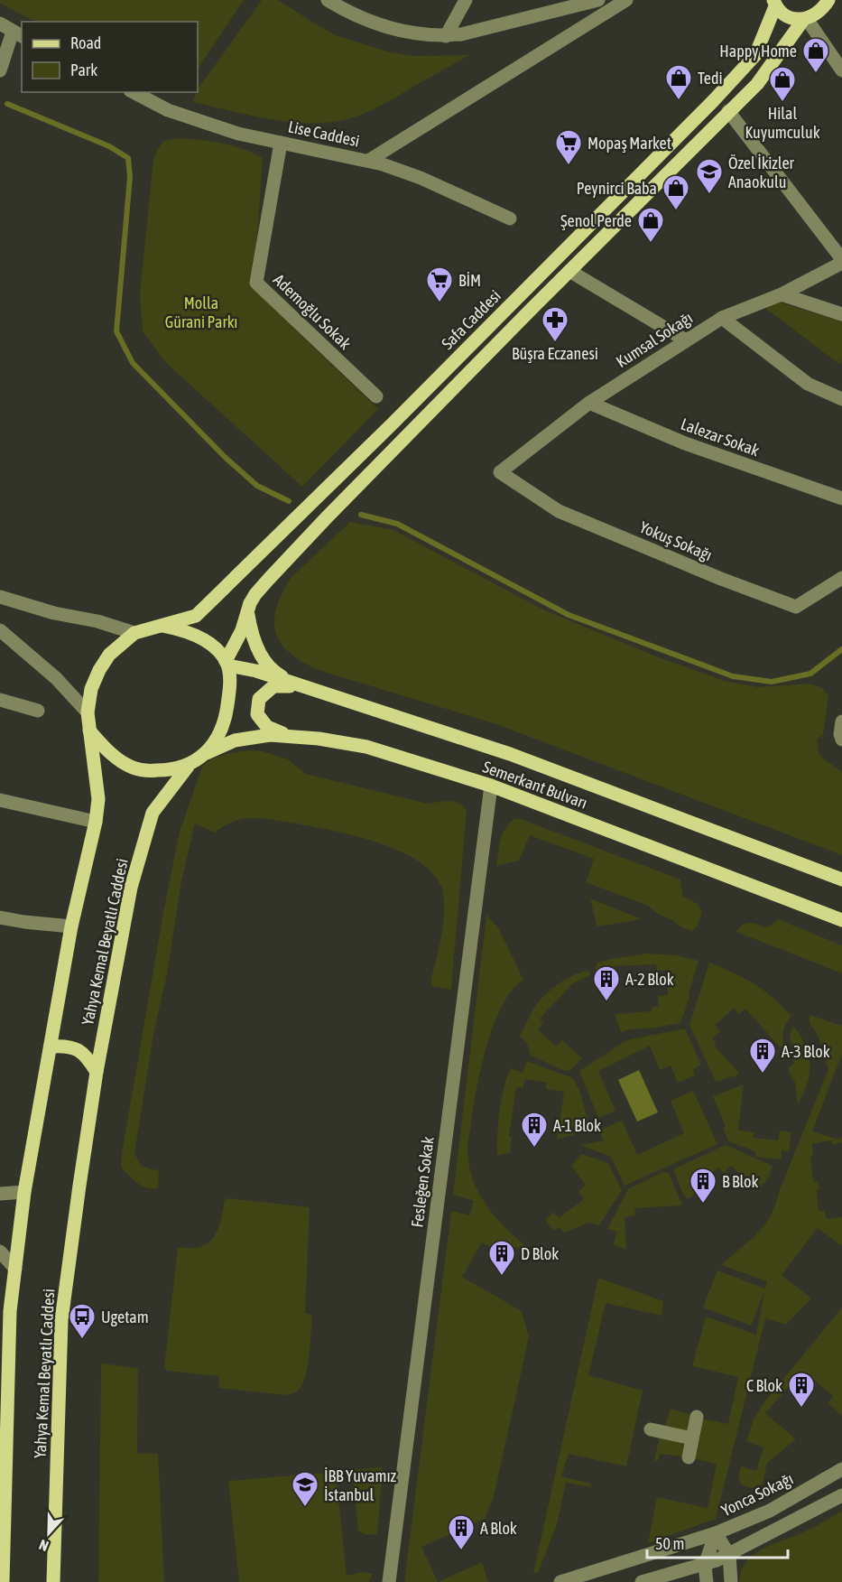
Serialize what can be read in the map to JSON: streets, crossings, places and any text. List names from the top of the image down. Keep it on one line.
{"streets":{"main road":["Safa Caddesi","Semerkant Bulvarı","Yahya Kemal Beyatlı Caddesi"],"street":["Lise Caddesi","Ademoğlu Sokak","Kumsal Sokağı","Lalezar Sokak","Yokuş Sokağı","Fesleğen Sokak","Yonca Sokağı"]},"crossings":[["Lise Caddesi","Ademoğlu Sokak"],["Safa Caddesi","Semerkant Bulvarı"],["Safa Caddesi","Yahya Kemal Beyatlı Caddesi"],["Kumsal Sokağı","Lalezar Sokak"],["Kumsal Sokağı","Yokuş Sokağı"],["Semerkant Bulvarı","Yahya Kemal Beyatlı Caddesi"],["Semerkant Bulvarı","Fesleğen Sokak"]],"parks":["Molla Gürani Parkı"],"places":{"shop":["Happy Home","Tedi","Hilal Kuyumculuk","Peynirci Baba","Şenol Perde"],"supermarket":["Mopaş Market","BİM"],"school or university":["Özel İkizler Anaokulu","İBB Yuvamız İstanbul"],"pharmacy":["Büşra Eczanesi"],"building":["A-2 Blok","A-3 Blok","A-1 Blok","B Blok","D Blok","C Blok","A Blok"],"bus stop":["Ugetam"]},"legend":["Road","Park"],"scale_bar":"50 m","north":"bottom"}
